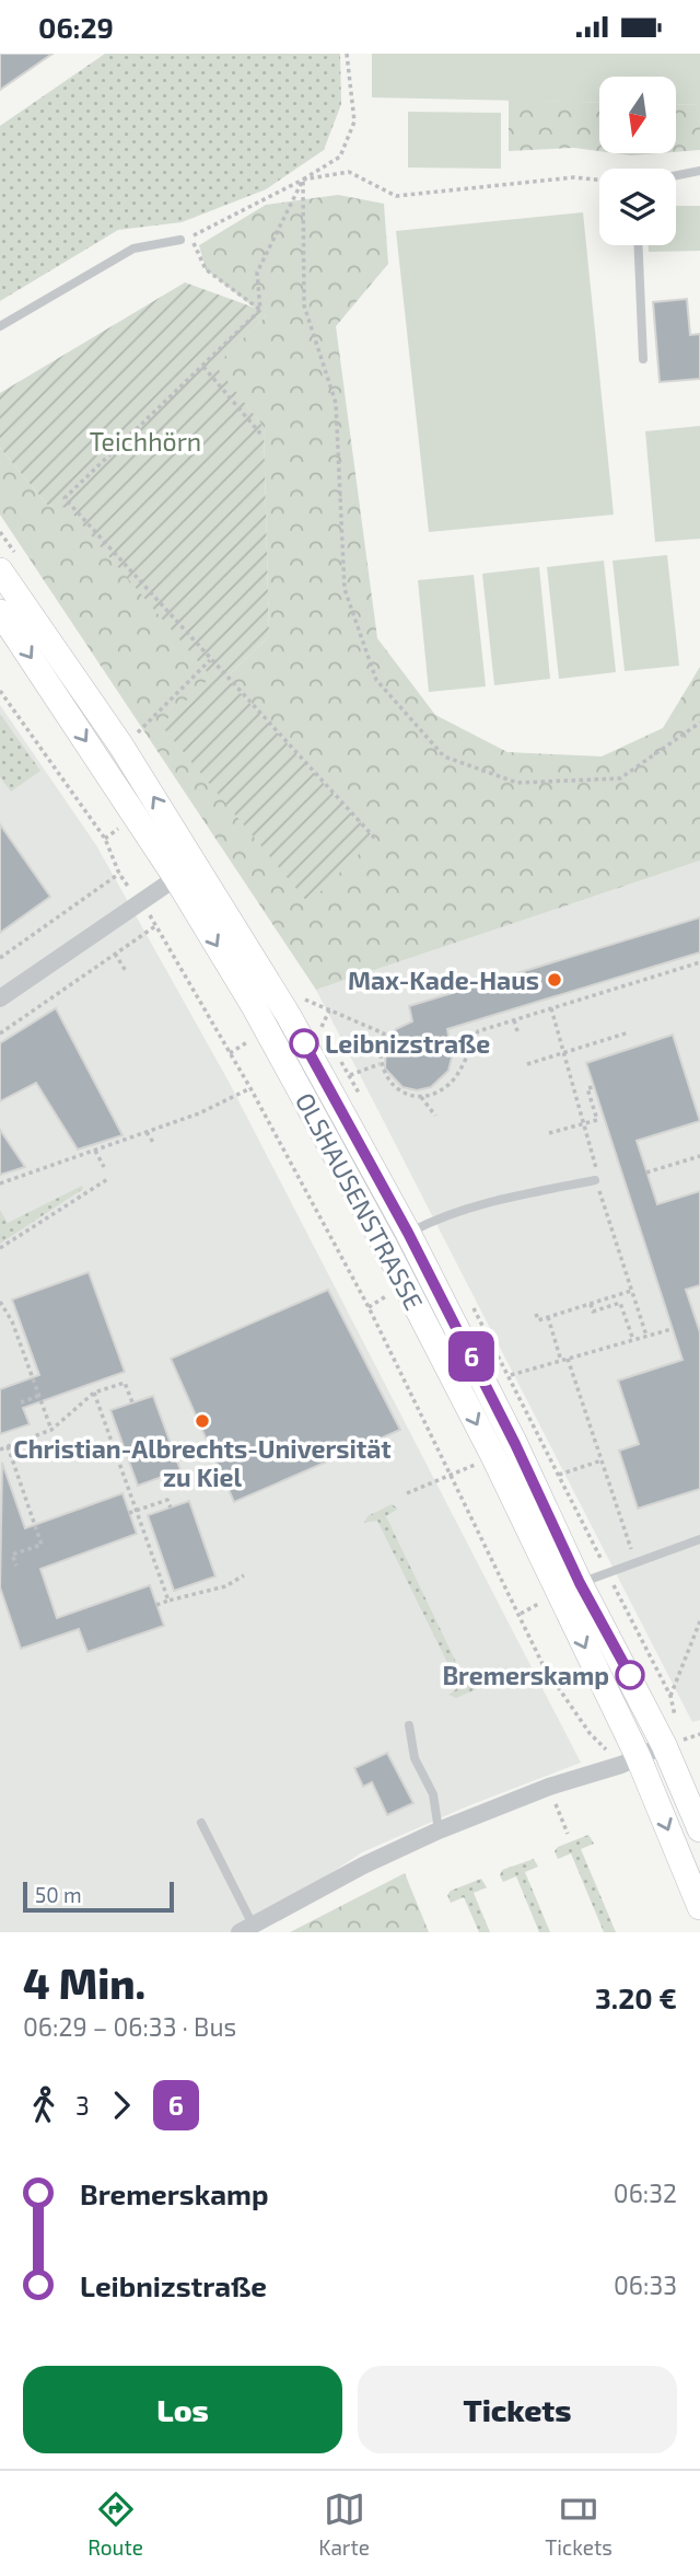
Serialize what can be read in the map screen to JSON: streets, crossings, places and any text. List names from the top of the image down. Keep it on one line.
{"streets":{"street":["OLSHAUSENSTRASSE"]},"parks":["Teichhörn"],"places":["Max-Kade-Haus","Leibnizstraße","Christian-Albrechts-Universität zu Kiel","Bremerskamp"],"lines":["bus line 6"],"scale_bar":"50 m","north":"bottom","page":{"status":"06:29","on_map":"6","scale":"50 m","heading":["4 Min.","06:29 – 06:33 · Bus","3.20 €"],"legs":["3","6"],"list":[{"name":"Bremerskamp","value":"06:32"},{"name":"Leibnizstraße","value":"06:33"}],"buttons":["Los","Tickets"],"tabs":["Route","Karte","Tickets"]}}
